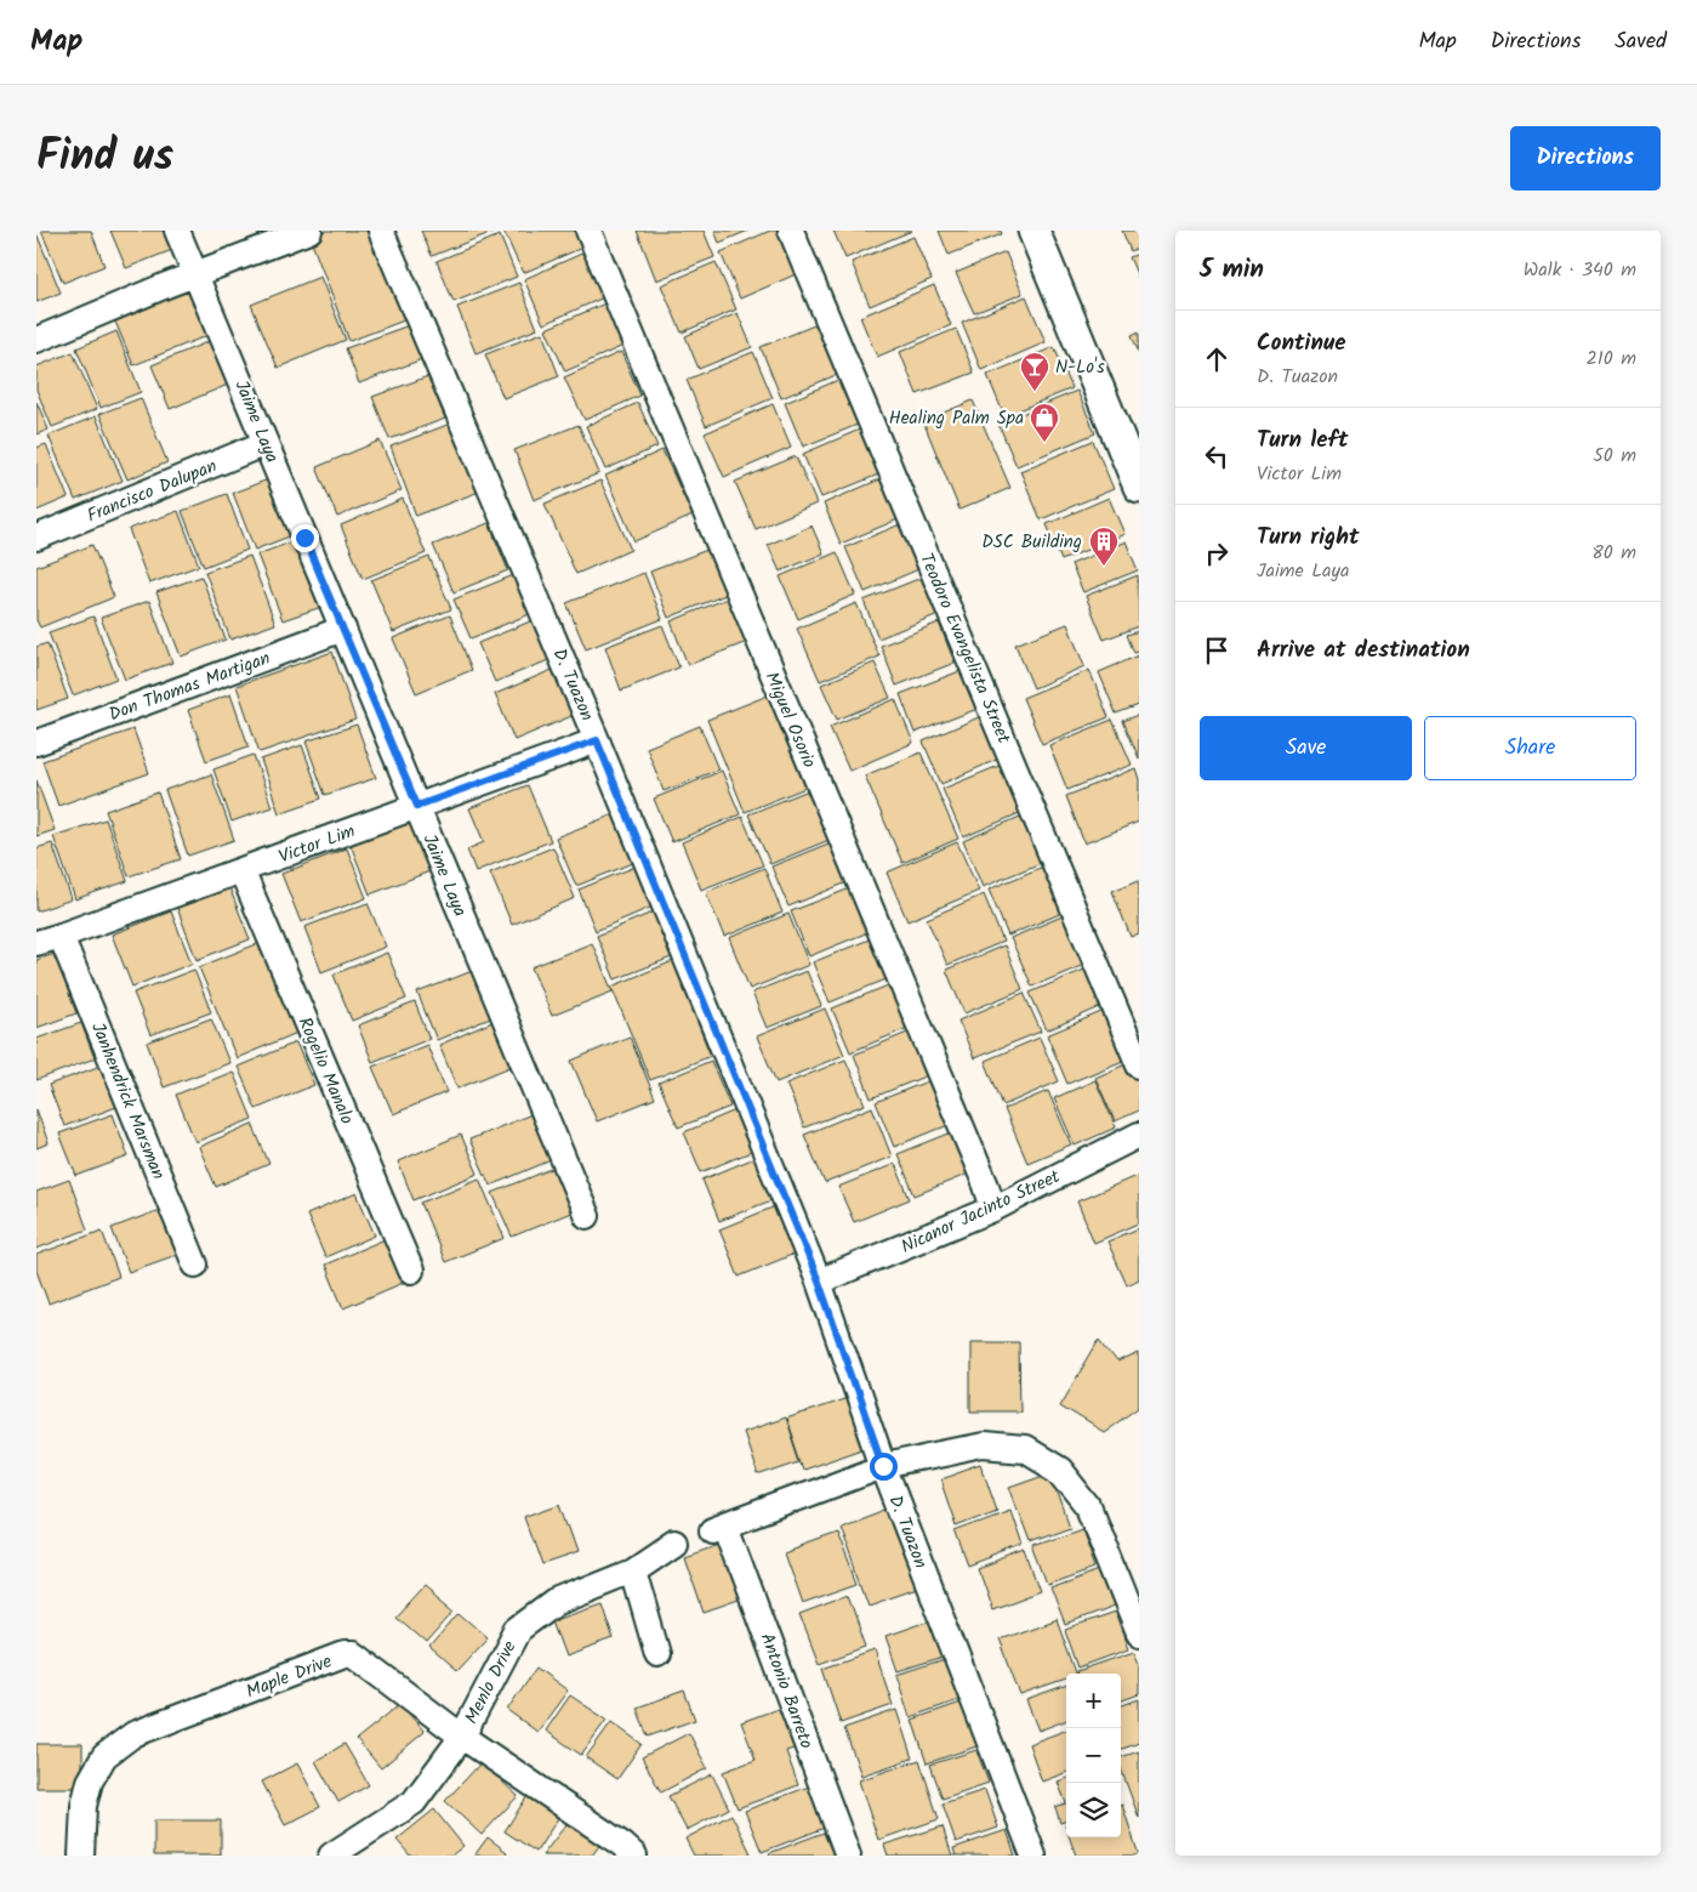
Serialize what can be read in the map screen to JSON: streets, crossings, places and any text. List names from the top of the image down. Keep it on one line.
{"streets":{"street":["Jaime Laya","Francisco Dalupan","Teodoro Evangelista Street","D. Tuazon","Don Thomas Martigan","Miguel Osorio","Victor Lim","Rogelio Manalo","Janhendrick Marsman","Nicanor Jacinto Street","Maple Drive","Menlo Drive","Antonio Barreto"]},"crossings":[["Jaime Laya","Francisco Dalupan"],["Jaime Laya","Don Thomas Martigan"],["Jaime Laya","Victor Lim"],["D. Tuazon","Victor Lim"],["D. Tuazon","Nicanor Jacinto Street"],["D. Tuazon","Antonio Barreto"],["Miguel Osorio","Nicanor Jacinto Street"],["Victor Lim","Rogelio Manalo"],["Victor Lim","Janhendrick Marsman"],["Maple Drive","Menlo Drive"]],"places":{"bar":["N-Lo's"],"shop":["Healing Palm Spa"],"building":["DSC Building"]},"page":{"header":"Map","nav":["Map","Directions","Saved"],"title":"Find us","buttons":["Directions",["Save","Share"]],"heading":["5 min","Walk · 340 m"],"list":[["Continue","D. Tuazon","210 m"],["Turn left","Victor Lim","50 m"],["Turn right","Jaime Laya","80 m"],"Arrive at destination"],"map_buttons":["+","−"]}}
